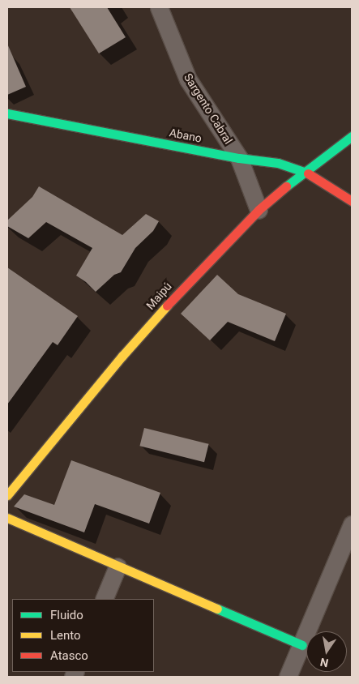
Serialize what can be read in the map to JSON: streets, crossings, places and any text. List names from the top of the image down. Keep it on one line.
{"streets":{"street":["Sargento Cabral","Abano","Maipú"]},"crossings":[["Sargento Cabral","Abano"],["Sargento Cabral","Maipú"],["Abano","Maipú"]],"legend":["Fluido","Lento","Atasco"],"north":"bottom"}
